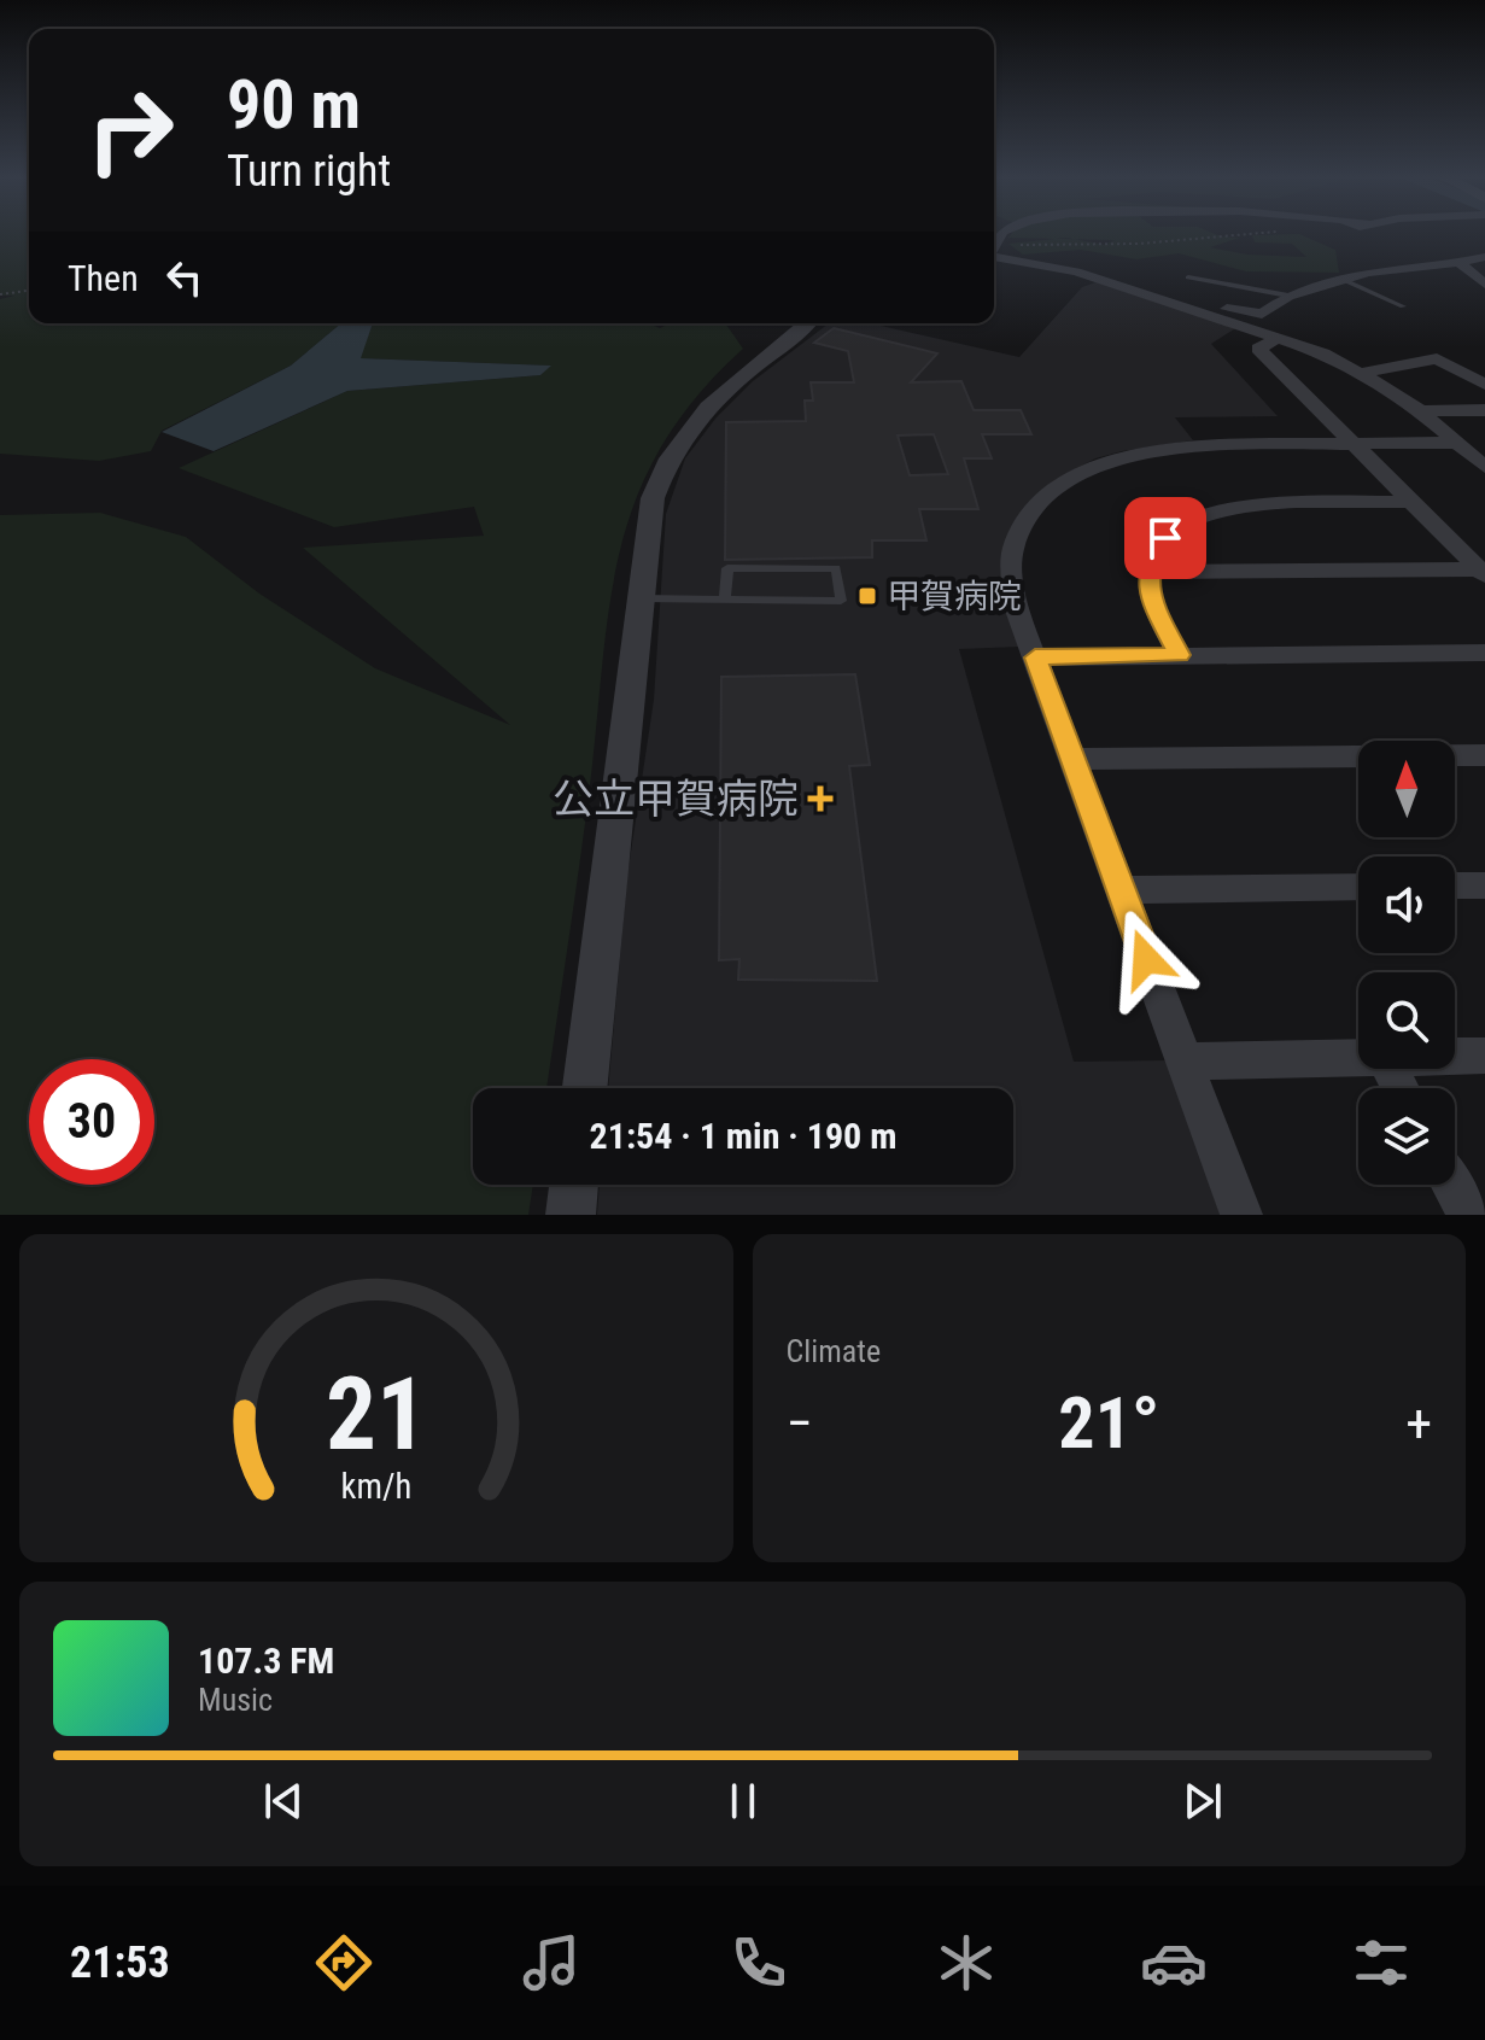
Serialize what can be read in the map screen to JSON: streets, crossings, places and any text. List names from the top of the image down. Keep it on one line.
{"places":{"transit":["甲賀病院"],"health":["公立甲賀病院"]},"north":"top","page":{"turn":["90 m","Turn right"],"then":"Then","limit":"30","trip":"21:54 · 1 min · 190 m","tile":"Climate","heat":["−","21°","+"],"song":["107.3 FM","Music"],"tabs":"21:53","gauge":["21","km/h"]}}
